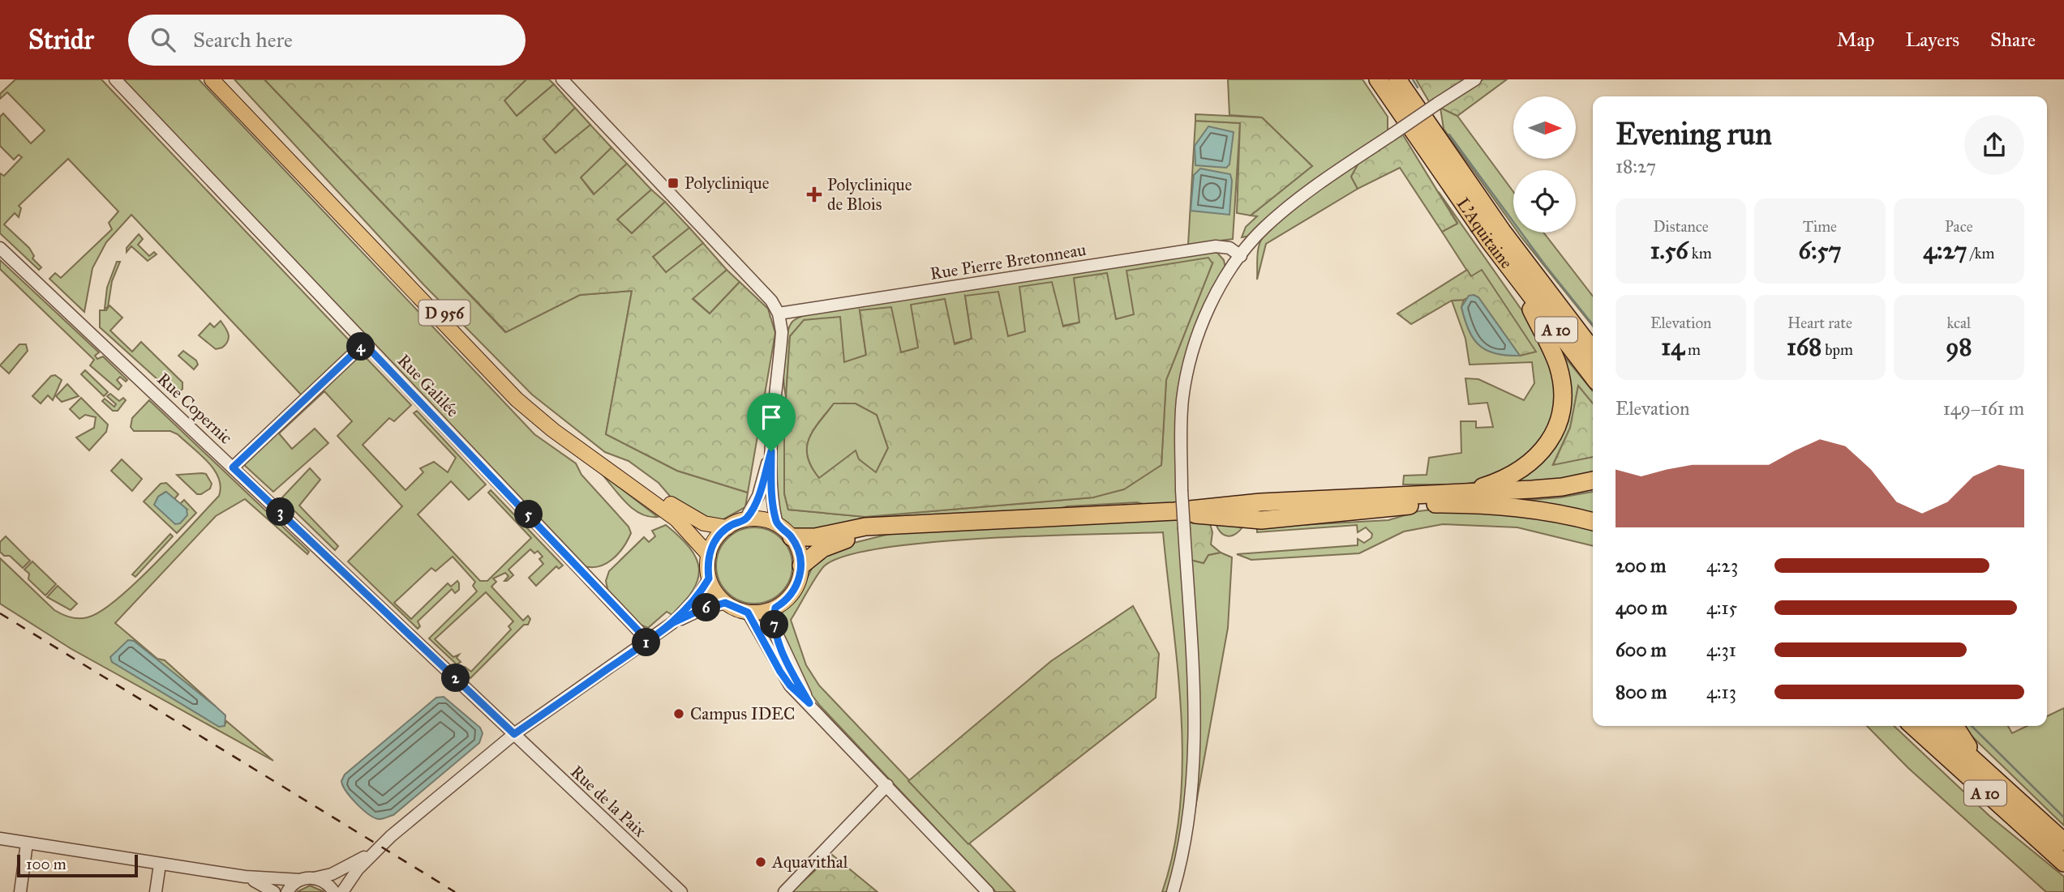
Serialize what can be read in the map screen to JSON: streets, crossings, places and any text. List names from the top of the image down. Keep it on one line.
{"streets":{"highway":["L'Aquitaine","A 10"],"main road":["D 956"],"street":["Rue Pierre Bretonneau","Rue Galilée","Rue Copernic","Rue de la Paix"]},"crossings":[["Rue Copernic","Rue de la Paix"]],"places":{"transit":["Polyclinique"],"health":["Polyclinique de Blois"],"other":["Campus IDEC","Aquavithal"]},"scale_bar":"100 m","north":"right","page":{"header":"Stridr","search":"Search here","nav":["Map","Layers","Share"],"heading":["Evening run","18:27"],"stats":[["Distance","1.56 km"],["Time","6:57"],["Pace","4:27 /km"],["Elevation","14 m"],["Heart rate","168 bpm"],["kcal","98"]],"pins":["4","3","5","6","7","1","2"],"chart":["Elevation","149–161 m"],"list":[{"name":"200 m","note":"4:23"},{"name":"400 m","note":"4:15"},{"name":"600 m","note":"4:31"},{"name":"800 m","note":"4:13"}],"scale":"100 m"}}
